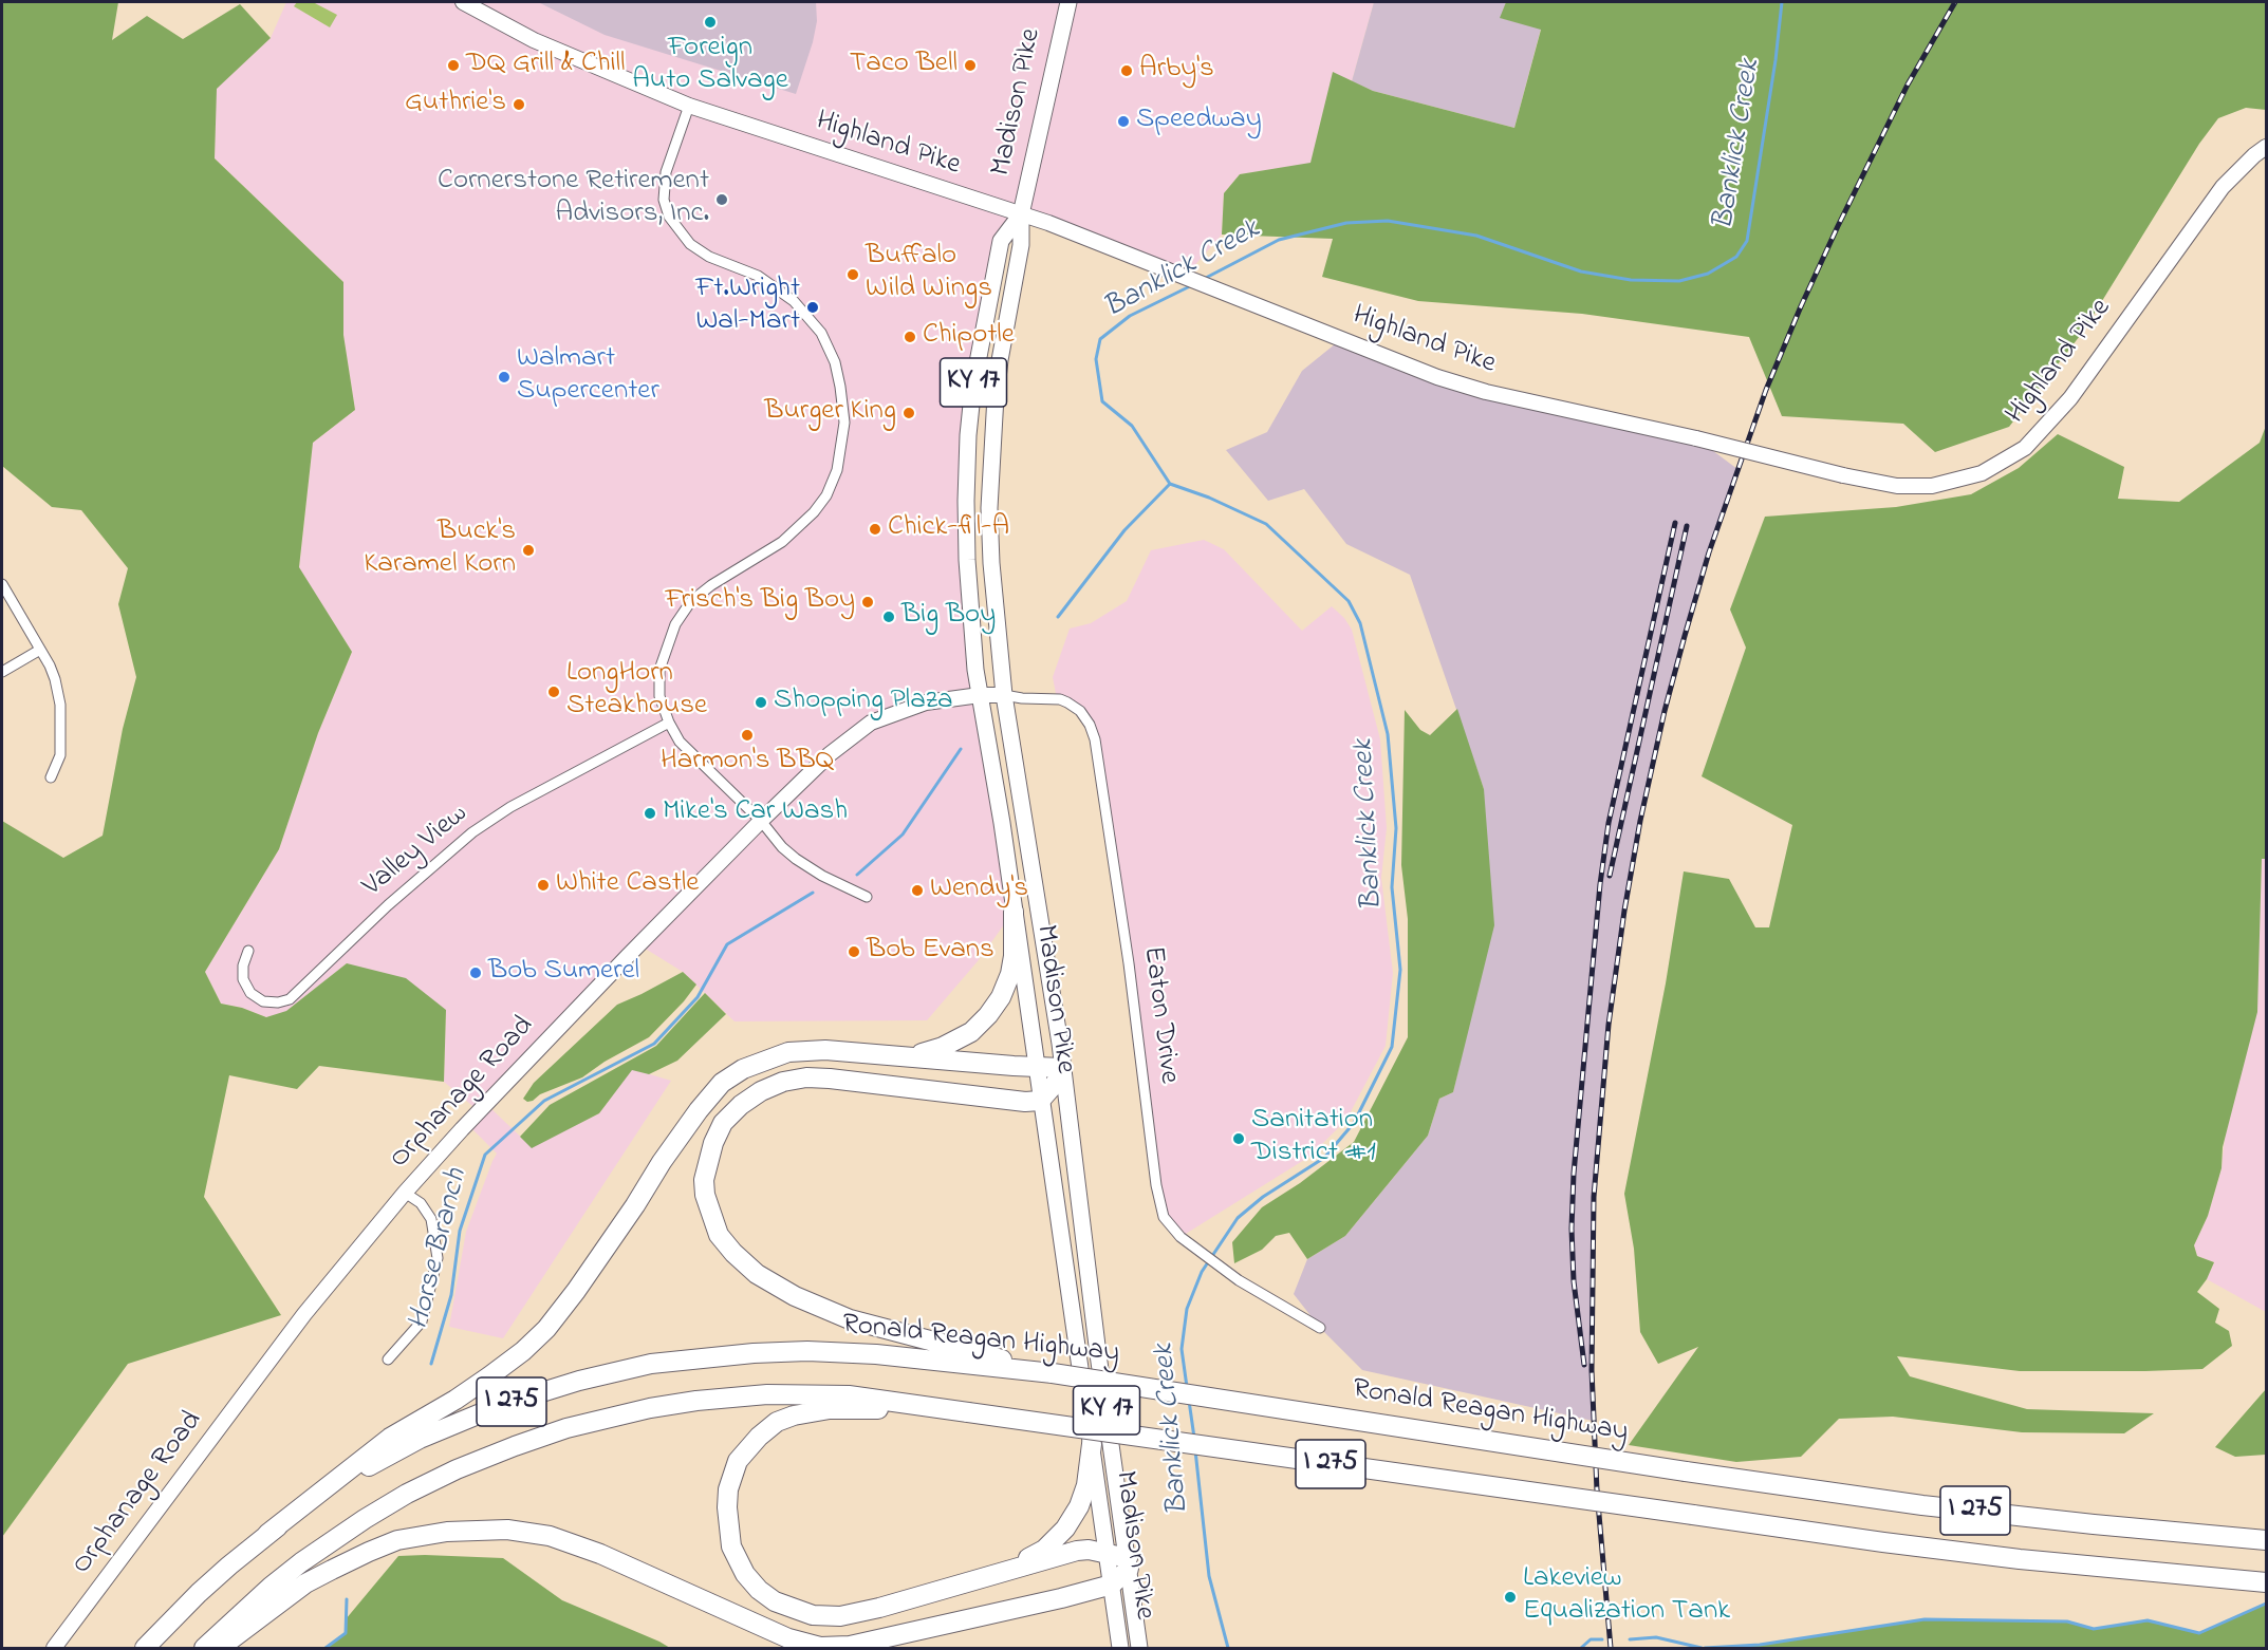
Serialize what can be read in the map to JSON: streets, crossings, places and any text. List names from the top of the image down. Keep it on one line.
{"streets":{"highway":["Ronald Reagan Highway","I 275"],"main road":["Madison Pike","Highland Pike","KY 17","Orphanage Road"],"street":["Valley View","Eaton Drive"]},"crossings":[["Madison Pike","Highland Pike"],["Madison Pike","Eaton Drive"],["Madison Pike","Orphanage Road"],["Eaton Drive","Orphanage Road"]],"water":["Banklick Creek","Horse Branch"],"places":["Foreign Auto Salvage","DQ Grill & Chill","Taco Bell","Arby's","Guthrie's","Speedway","Cornerstone Retirement Advisors, Inc.","Buffalo Wild Wings","Ft.Wright Wal-Mart","Chipotle","Walmart Supercenter","Burger King","Chick-fil-A","Buck's Karamel Korn","Frisch's Big Boy","Big Boy","LongHorn Steakhouse","Shopping Plaza","Harmon's BBQ","Mike's Car Wash","White Castle","Wendy's","Bob Evans","Bob Sumerel","Sanitation District #1","Lakeview Equalization Tank"]}
